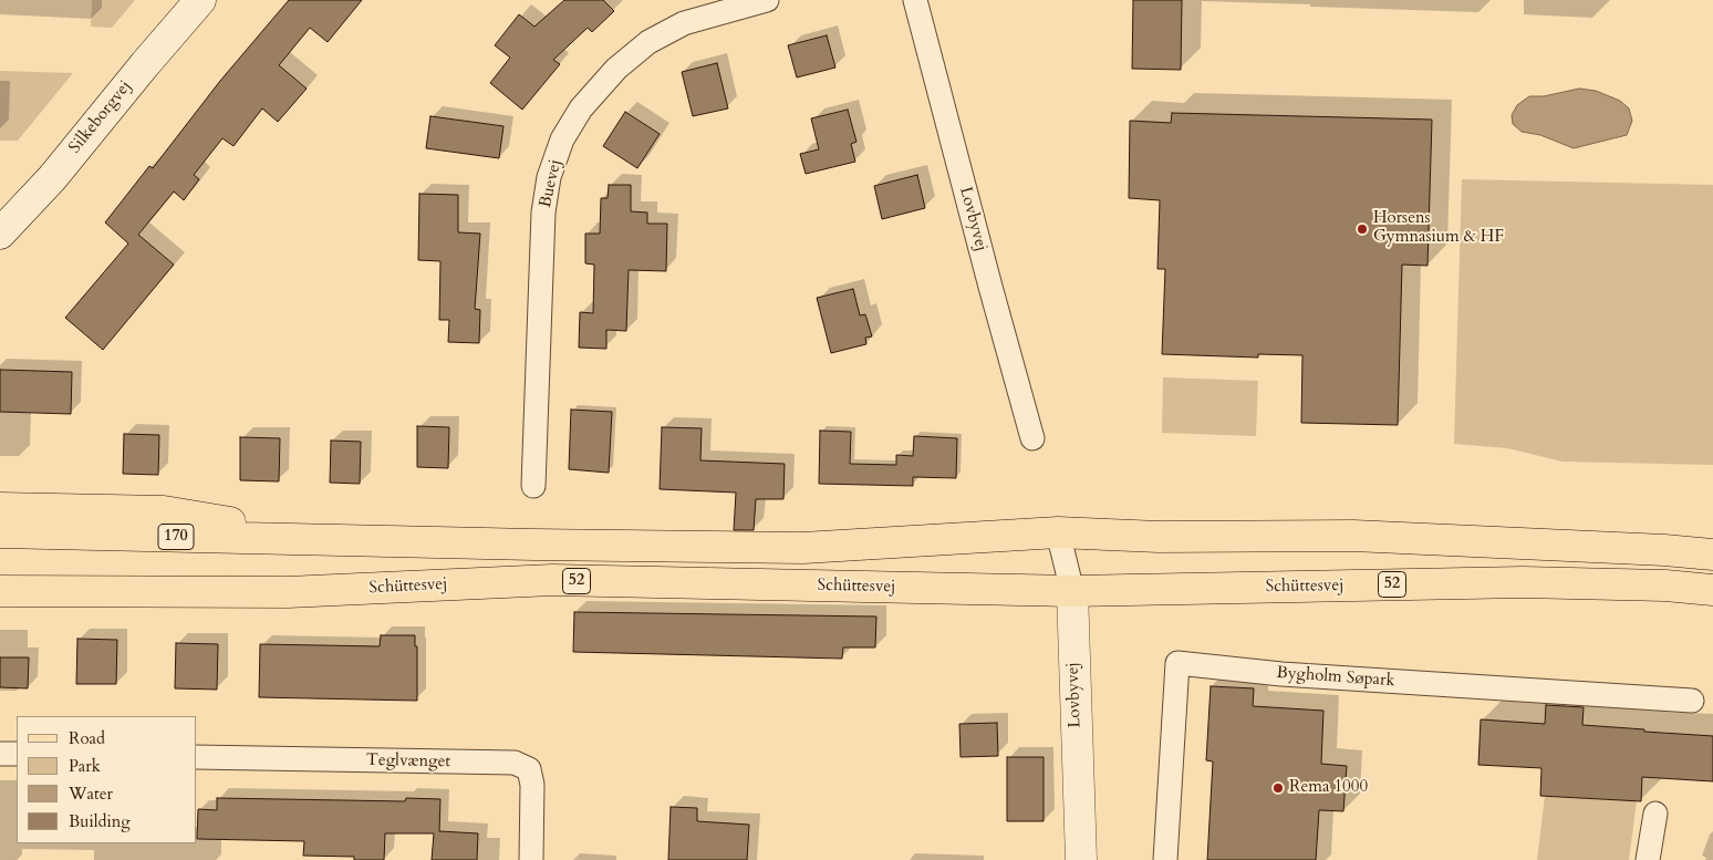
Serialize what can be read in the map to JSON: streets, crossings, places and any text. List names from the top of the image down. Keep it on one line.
{"streets":{"main road":["Silkeborgvej","Lovbyvej","170","52","Schüttesvej"],"street":["Buevej","Bygholm Søpark","Teglvænget"]},"crossings":[["Lovbyvej","52"],["Lovbyvej","Schüttesvej"],["170","52"]],"places":["Horsens Gymnasium & HF","Rema 1000"],"legend":["Road","Park","Water","Building"]}
